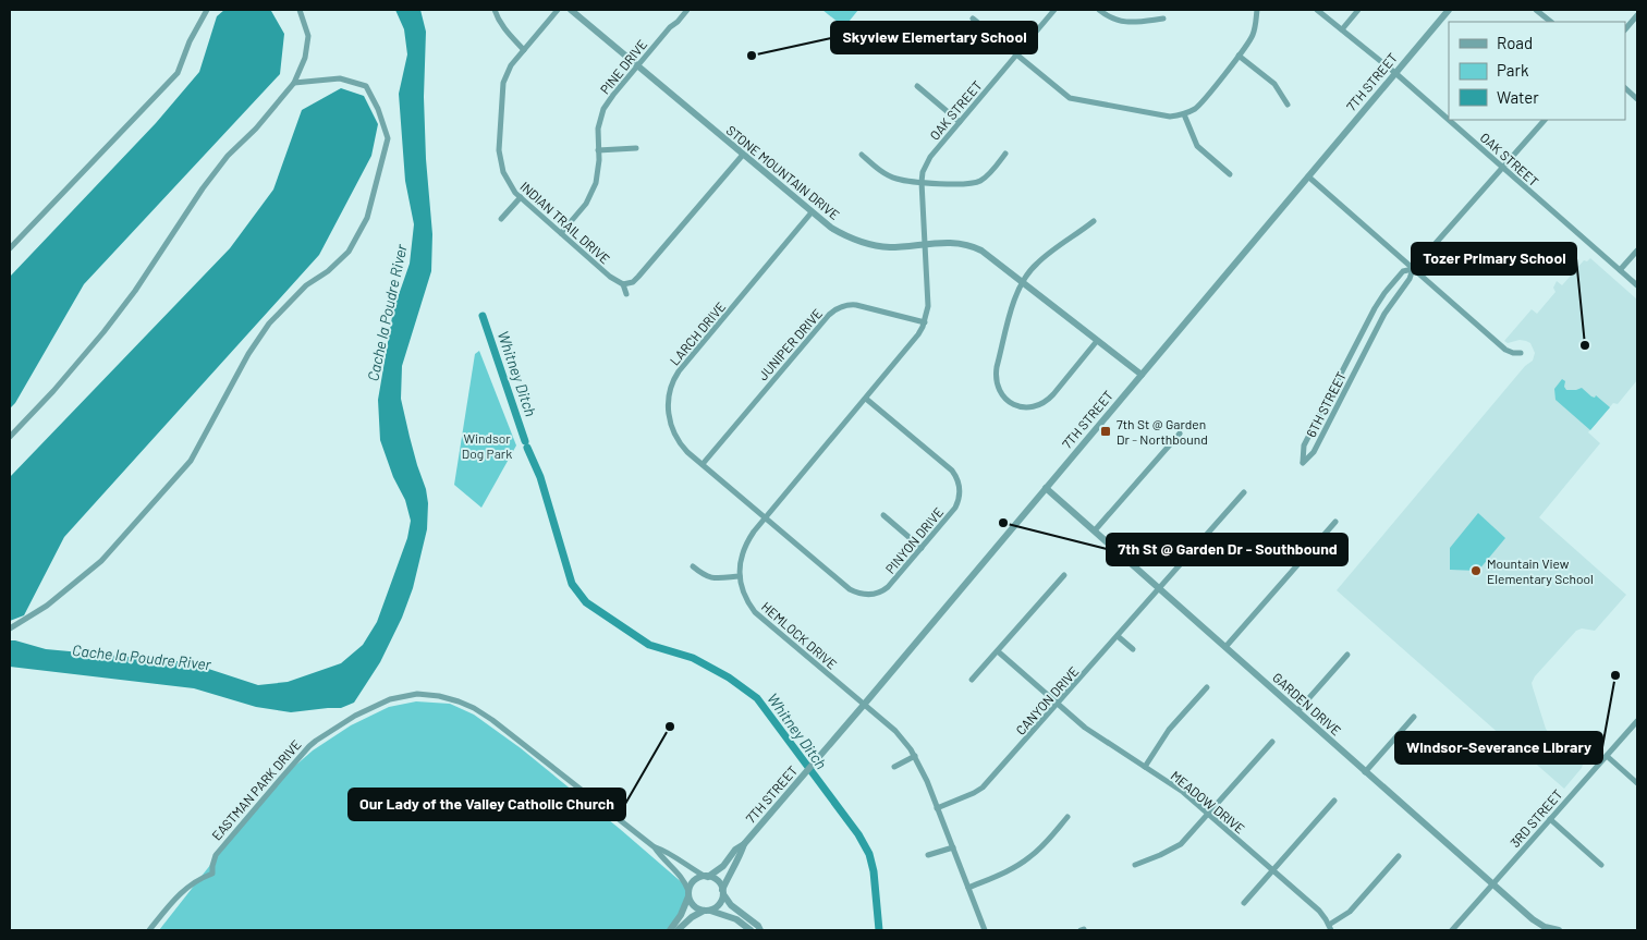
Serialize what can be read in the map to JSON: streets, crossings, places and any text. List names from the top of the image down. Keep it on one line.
{"streets":{"street":["PINE DRIVE","7TH STREET","OAK STREET","STONE MOUNTAIN DRIVE","INDIAN TRAIL DRIVE","LARCH DRIVE","JUNIPER DRIVE","6TH STREET","PINYON DRIVE","HEMLOCK DRIVE","CANYON DRIVE","GARDEN DRIVE","EASTMAN PARK DRIVE","MEADOW DRIVE","3RD STREET"]},"crossings":[["PINE DRIVE","STONE MOUNTAIN DRIVE"],["PINE DRIVE","INDIAN TRAIL DRIVE"],["7TH STREET","OAK STREET"],["7TH STREET","STONE MOUNTAIN DRIVE"],["7TH STREET","HEMLOCK DRIVE"],["7TH STREET","GARDEN DRIVE"],["7TH STREET","EASTMAN PARK DRIVE"],["OAK STREET","STONE MOUNTAIN DRIVE"],["OAK STREET","6TH STREET"],["OAK STREET","HEMLOCK DRIVE"],["STONE MOUNTAIN DRIVE","LARCH DRIVE"],["STONE MOUNTAIN DRIVE","HEMLOCK DRIVE"],["LARCH DRIVE","JUNIPER DRIVE"],["LARCH DRIVE","PINYON DRIVE"],["LARCH DRIVE","HEMLOCK DRIVE"],["JUNIPER DRIVE","HEMLOCK DRIVE"],["PINYON DRIVE","HEMLOCK DRIVE"],["HEMLOCK DRIVE","CANYON DRIVE"],["CANYON DRIVE","GARDEN DRIVE"],["CANYON DRIVE","MEADOW DRIVE"],["GARDEN DRIVE","3RD STREET"]],"water":["Cache la Poudre River","Whitney Ditch"],"parks":["Windsor Dog Park"],"places":{"other":["Skyview Elemertary School","Tozer Primary School","7th St @ Garden Dr - Southbound","Mountain View Elementary School","Windsor-Severance Library","Our Lady of the Valley Catholic Church"],"transit":["7th St @ Garden Dr - Northbound"]},"legend":["Road","Park","Water"]}
